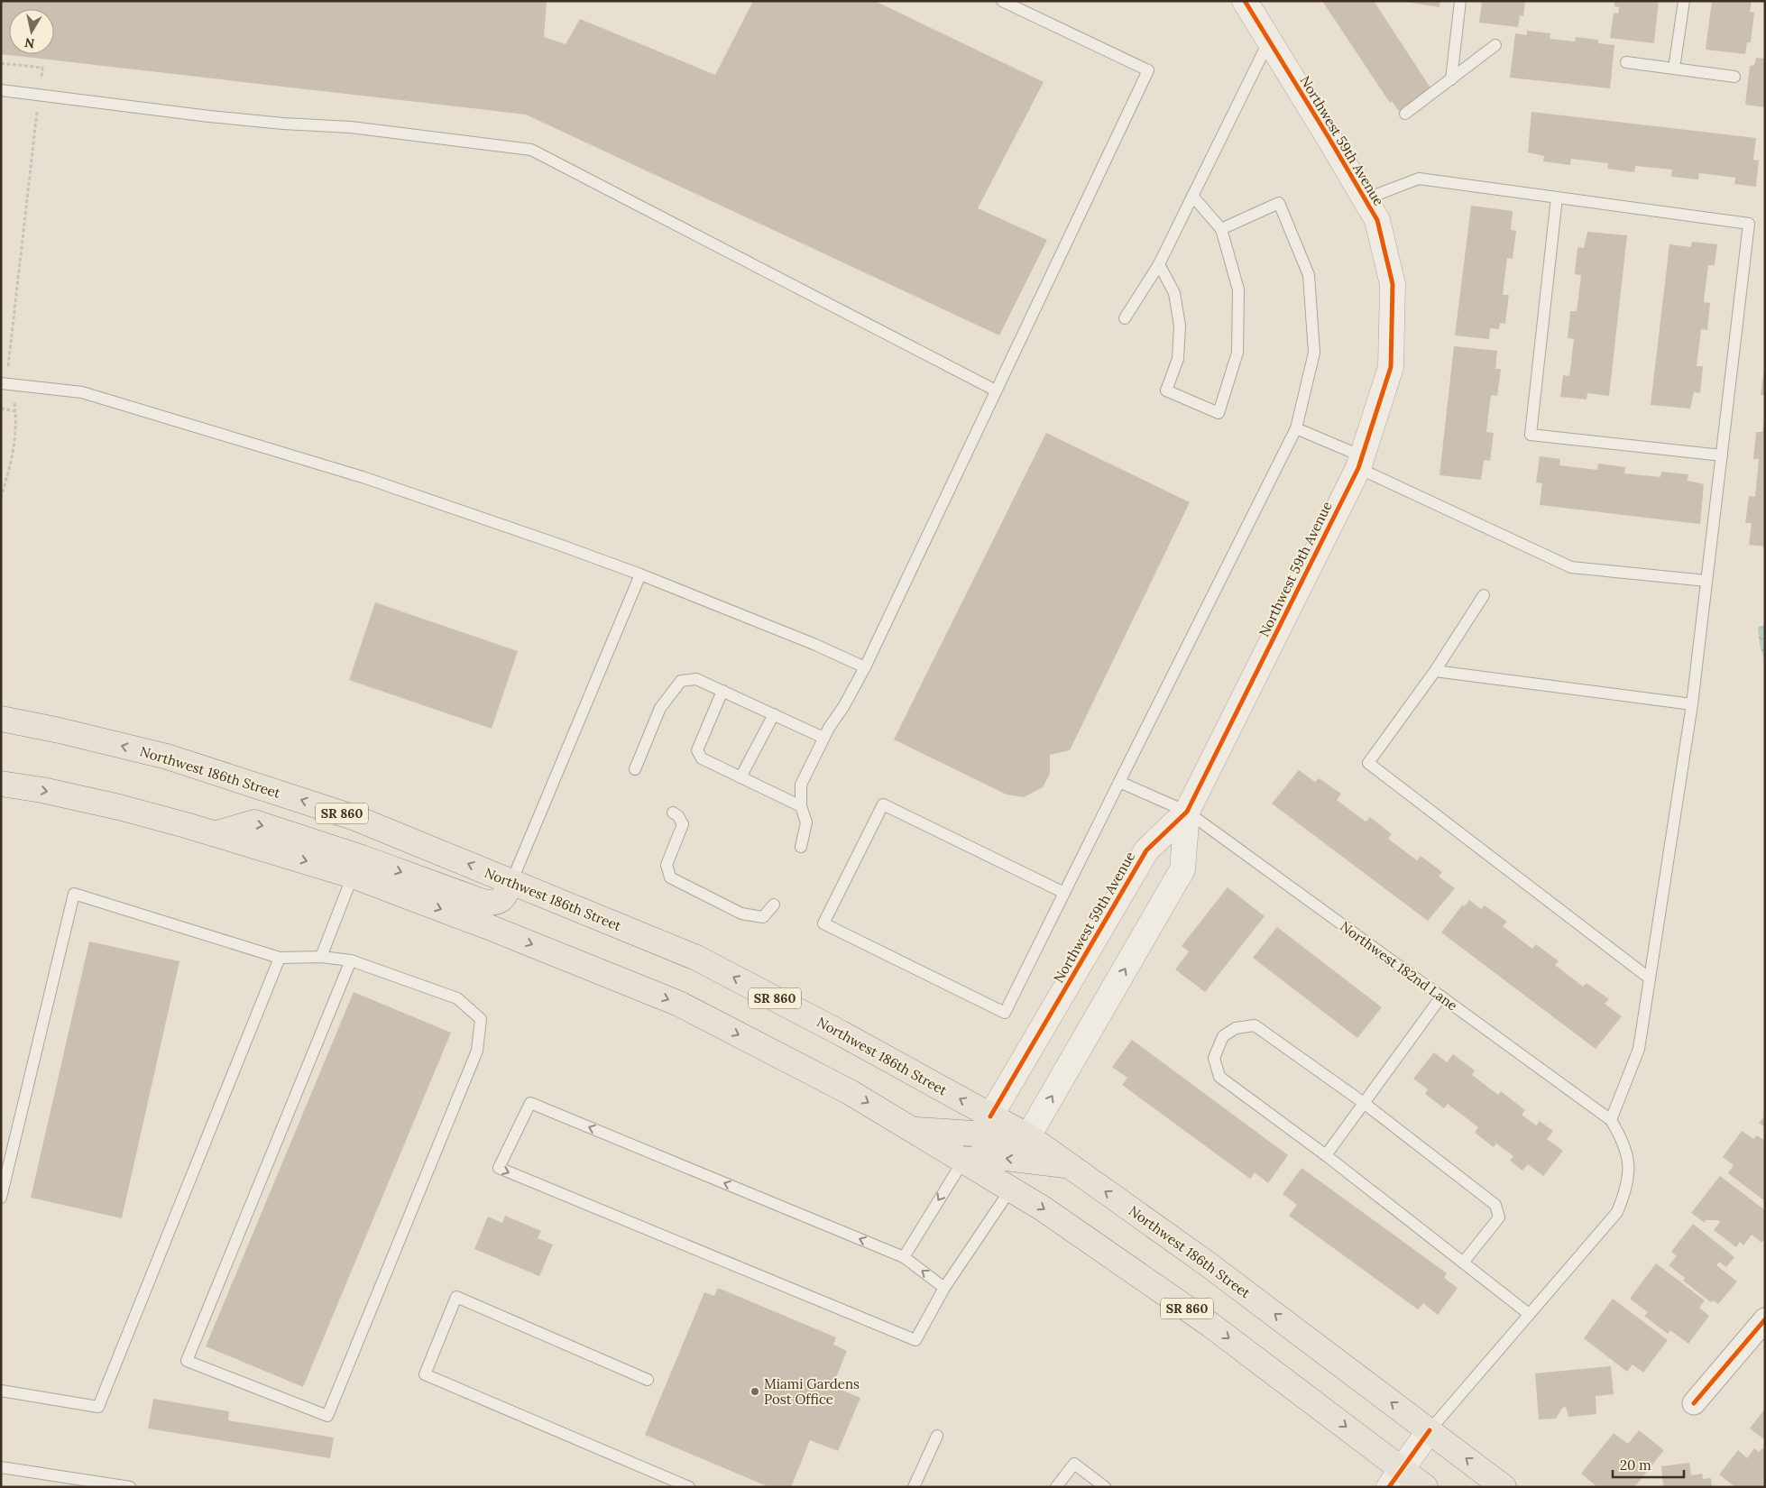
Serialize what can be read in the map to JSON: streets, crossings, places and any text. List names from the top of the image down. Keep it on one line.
{"streets":{"main road":["Northwest 186th Street","SR 860"],"street":["Northwest 59th Avenue"],"lane":["Northwest 182nd Lane"]},"crossings":[["Northwest 59th Avenue","Northwest 186th Street"],["Northwest 59th Avenue","Northwest 182nd Lane"]],"places":["Miami Gardens Post Office"],"scale_bar":"20 m","north":"bottom"}
